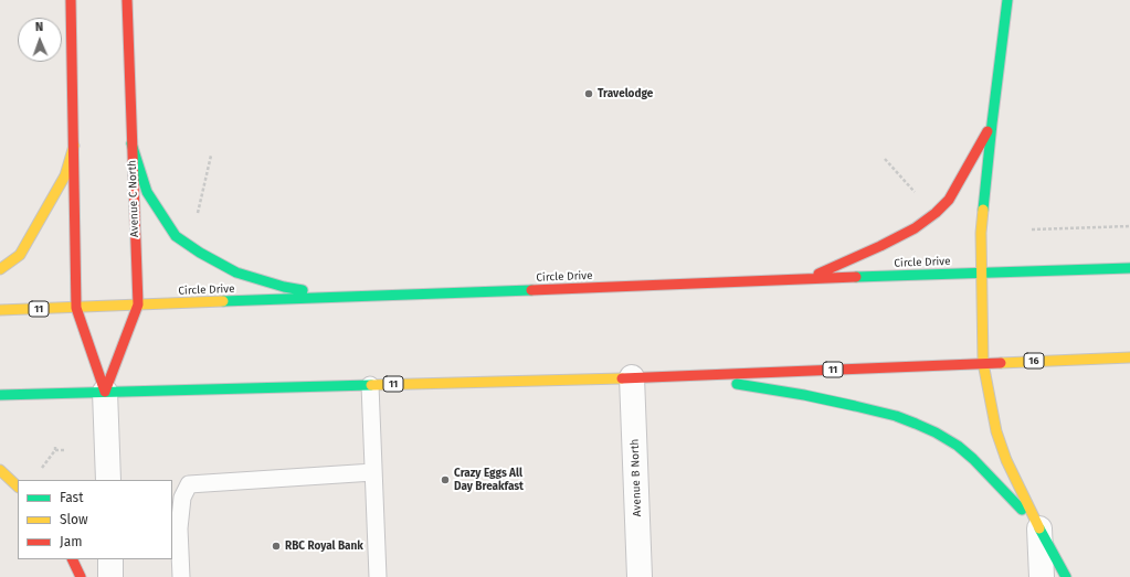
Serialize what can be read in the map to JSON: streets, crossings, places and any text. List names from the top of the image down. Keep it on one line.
{"streets":{"main road":["Avenue C North","Circle Drive","11","16"],"street":["Avenue B North"]},"crossings":[["Avenue C North","Circle Drive"],["Avenue C North","11"],["11","16"],["11","Avenue B North"]],"places":["Travelodge","Crazy Eggs All Day Breakfast","RBC Royal Bank"],"legend":["Fast","Slow","Jam"],"north":"top"}
